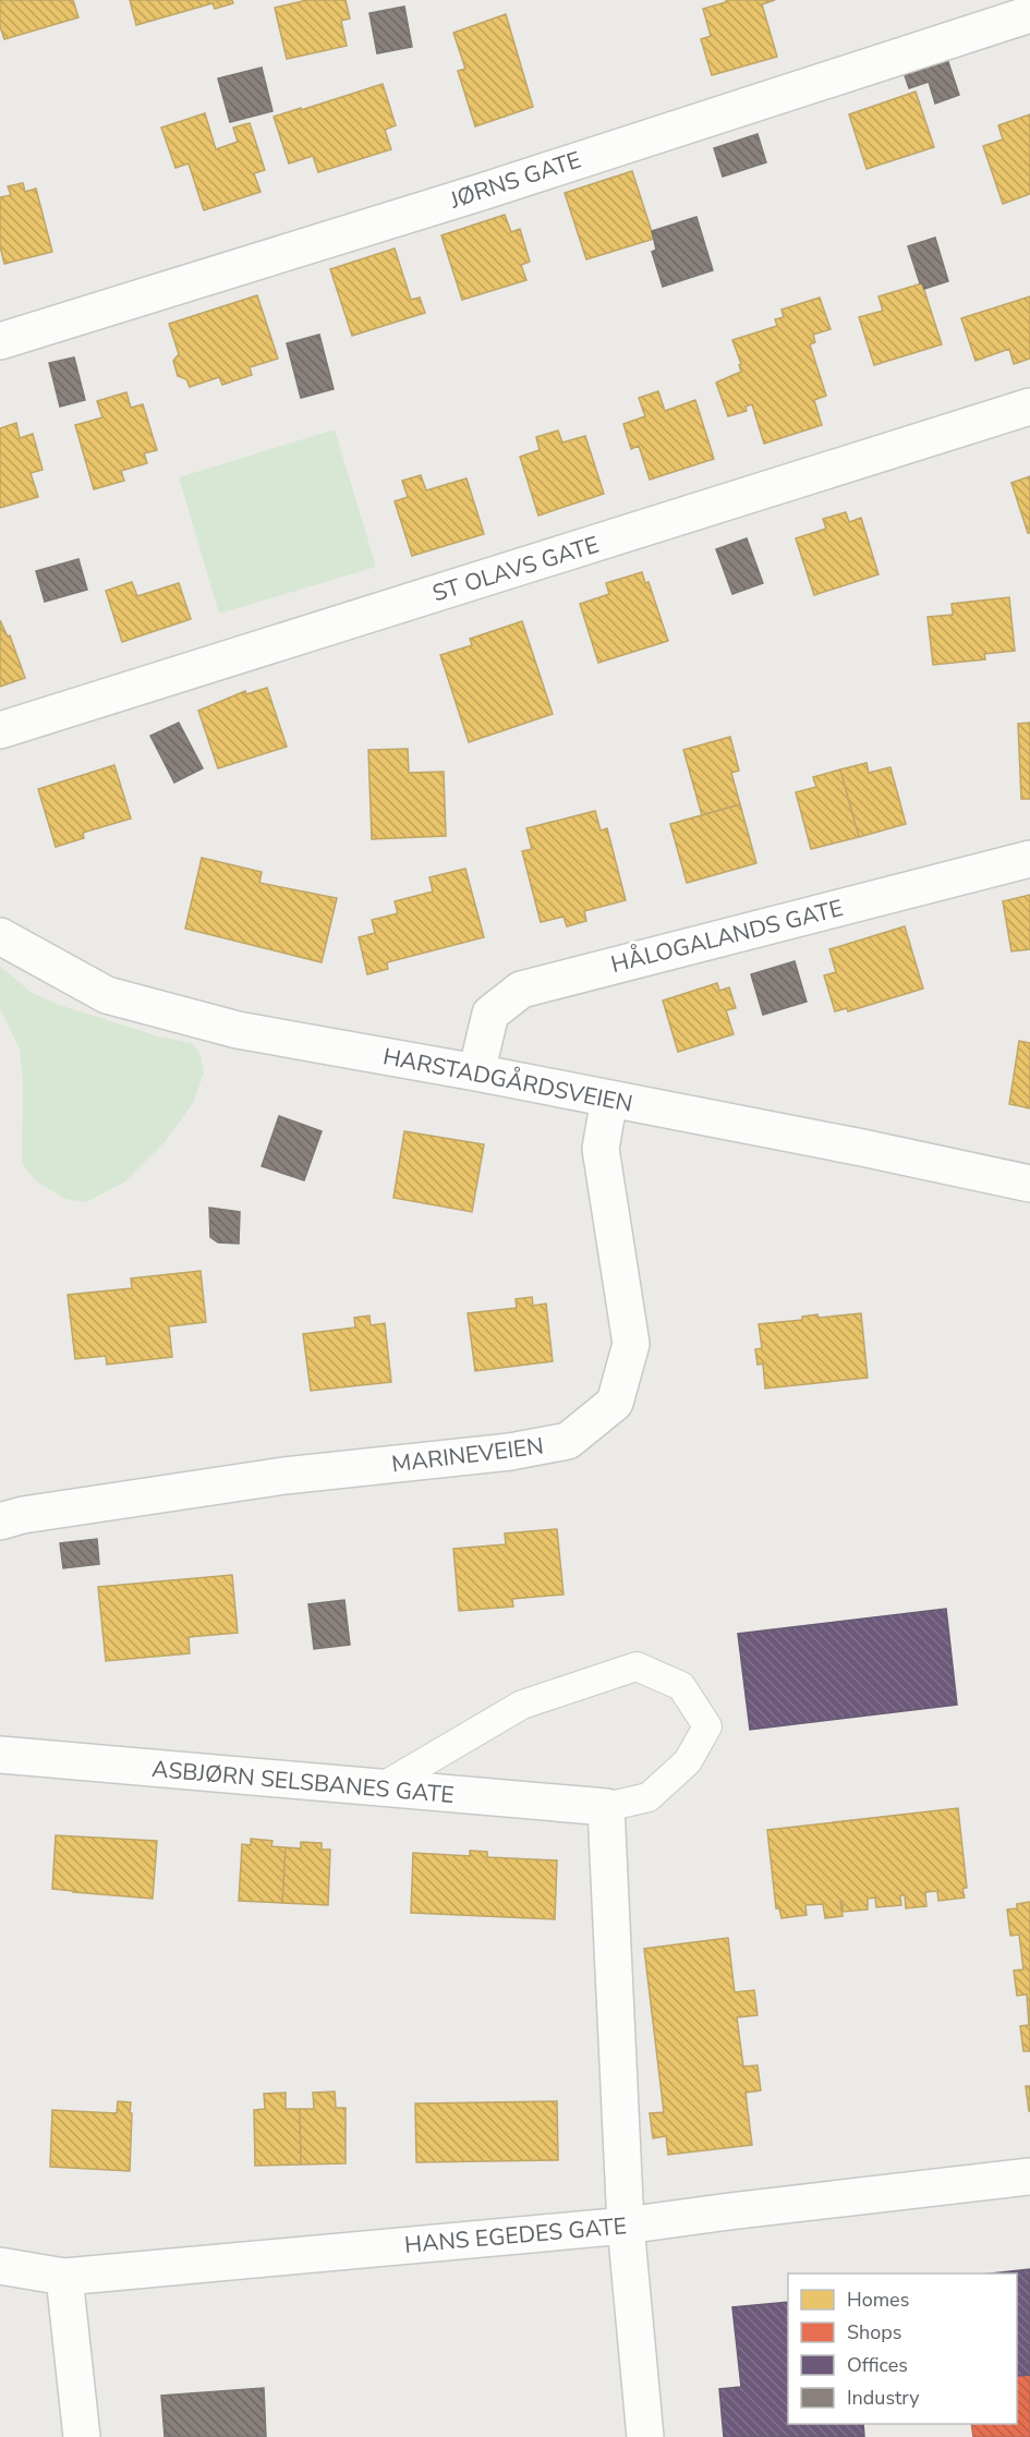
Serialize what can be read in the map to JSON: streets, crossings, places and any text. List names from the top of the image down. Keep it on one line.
{"streets":{"street":["JØRNS GATE","ST OLAVS GATE","HÅLOGALANDS GATE","HARSTADGÅRDSVEIEN","MARINEVEIEN","ASBJØRN SELSBANES GATE","HANS EGEDES GATE"]},"crossings":[["HÅLOGALANDS GATE","HARSTADGÅRDSVEIEN"],["HARSTADGÅRDSVEIEN","MARINEVEIEN"]],"legend":["Homes","Shops","Offices","Industry"]}
